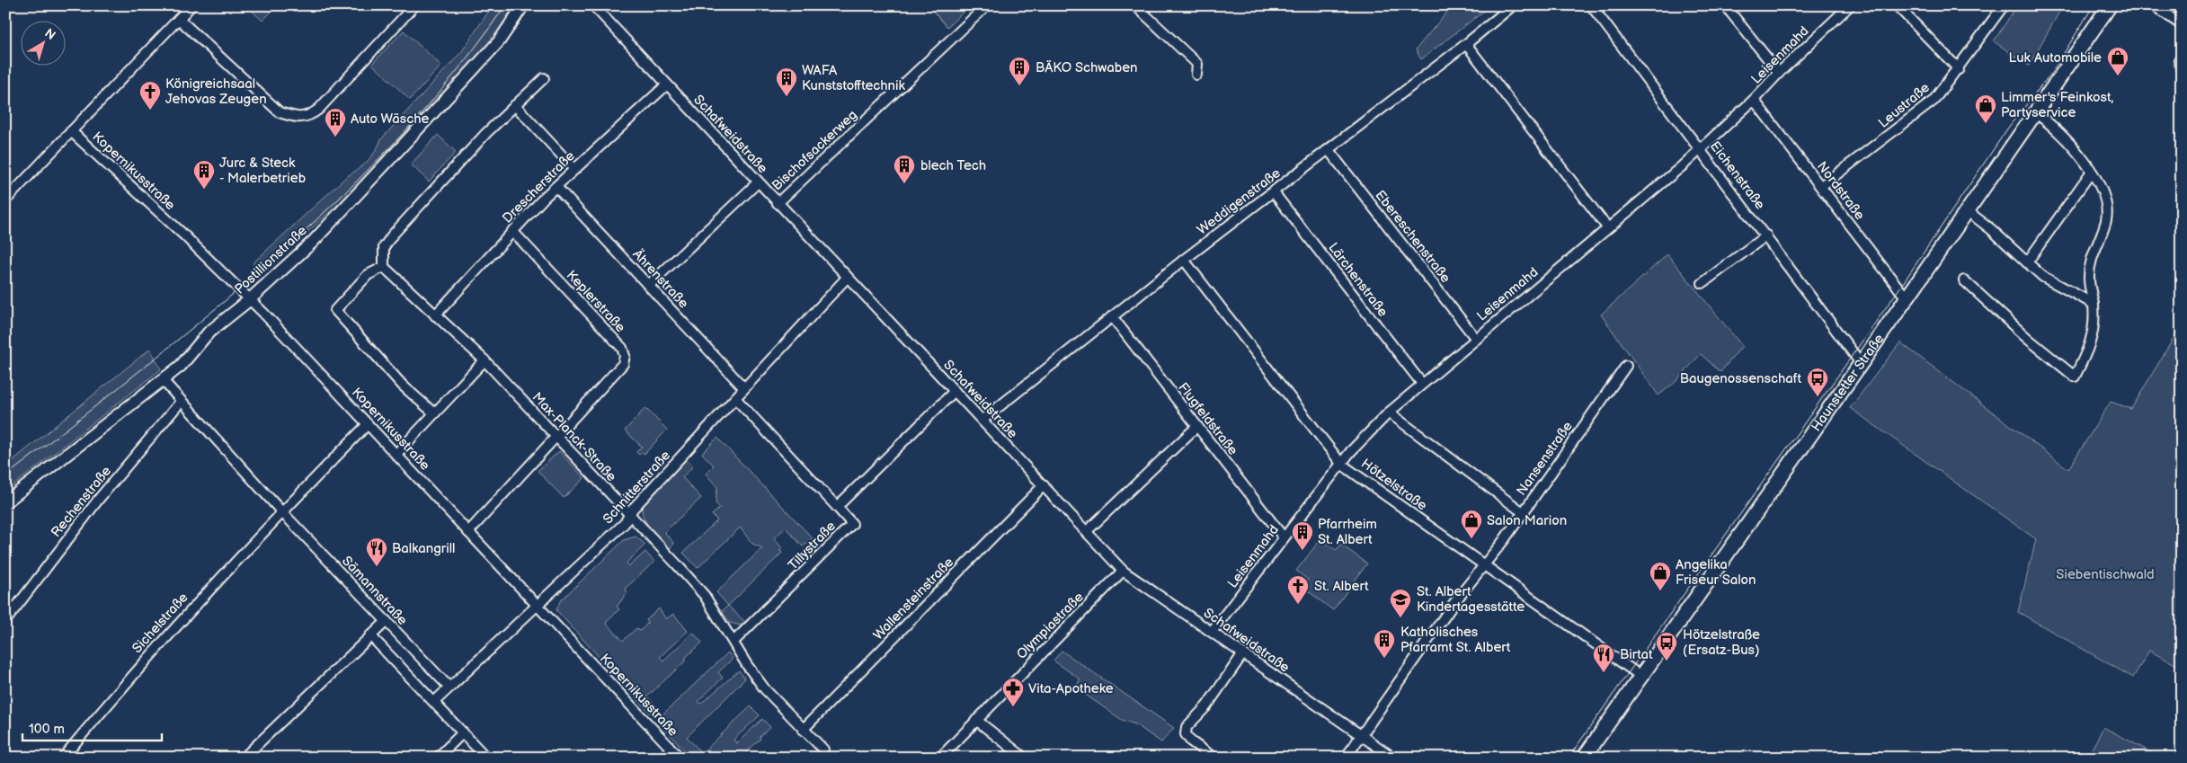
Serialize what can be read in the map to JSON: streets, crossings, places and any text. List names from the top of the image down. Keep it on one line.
{"streets":{"main road":["Haunstetter Straße"],"street":["Leisenmahd","Leustraße","Schafweidstraße","Bischofsackerweg","Kopernikusstraße","Eichenstraße","Drescherstraße","Nordstraße","Weddigenstraße","Ebereschenstraße","Postillionstraße","Ährenstraße","Lärchenstraße","Keplerstraße","Flugfeldstraße","Max-Planck-Straße","Nansenstraße","Hötzelstraße","Schnitterstraße","Rechenstraße","Tillystraße","Sämannstraße","Wallensteinstraße","Sichelstraße","Olympiastraße"]},"crossings":[["Leisenmahd","Schafweidstraße"],["Leisenmahd","Eichenstraße"],["Leisenmahd","Nordstraße"],["Leisenmahd","Ebereschenstraße"],["Leisenmahd","Lärchenstraße"],["Leisenmahd","Flugfeldstraße"],["Leisenmahd","Hötzelstraße"],["Leustraße","Nordstraße"],["Schafweidstraße","Bischofsackerweg"],["Schafweidstraße","Drescherstraße"],["Schafweidstraße","Weddigenstraße"],["Schafweidstraße","Nansenstraße"],["Schafweidstraße","Schnitterstraße"],["Schafweidstraße","Tillystraße"],["Schafweidstraße","Wallensteinstraße"],["Schafweidstraße","Olympiastraße"],["Kopernikusstraße","Postillionstraße"],["Kopernikusstraße","Keplerstraße"],["Kopernikusstraße","Schnitterstraße"],["Eichenstraße","Haunstetter Straße"],["Drescherstraße","Ährenstraße"],["Drescherstraße","Keplerstraße"],["Drescherstraße","Max-Planck-Straße"],["Nordstraße","Haunstetter Straße"],["Weddigenstraße","Ebereschenstraße"],["Weddigenstraße","Lärchenstraße"],["Weddigenstraße","Flugfeldstraße"],["Weddigenstraße","Hötzelstraße"],["Postillionstraße","Sämannstraße"],["Ährenstraße","Schnitterstraße"],["Keplerstraße","Max-Planck-Straße"],["Haunstetter Straße","Hötzelstraße"],["Max-Planck-Straße","Schnitterstraße"],["Max-Planck-Straße","Tillystraße"],["Max-Planck-Straße","Wallensteinstraße"],["Nansenstraße","Hötzelstraße"],["Schnitterstraße","Sämannstraße"],["Rechenstraße","Sämannstraße"],["Sämannstraße","Sichelstraße"]],"parks":["Siebentischwald"],"places":{"shop":["Luk Automobile","Limmer's Feinkost, Partyservice","Salon Marion","Angelika Friseur Salon"],"building":["BÄKO Schwaben","WAFA Kunststofftechnik","Auto Wäsche","blech Tech","Jurc & Steck - Malerbetrieb","Pfarrheim St. Albert","Katholisches Pfarramt St. Albert"],"church":["Königreichsaal Jehovas Zeugen","St. Albert"],"bus stop":["Baugenossenschaft","Hötzelstraße (Ersatz-Bus)"],"restaurant":["Balkangrill","Birtat"],"school or university":["St. Albert Kindertagesstätte"],"pharmacy":["Vita-Apotheke"]},"scale_bar":"100 m","north":"top right"}
